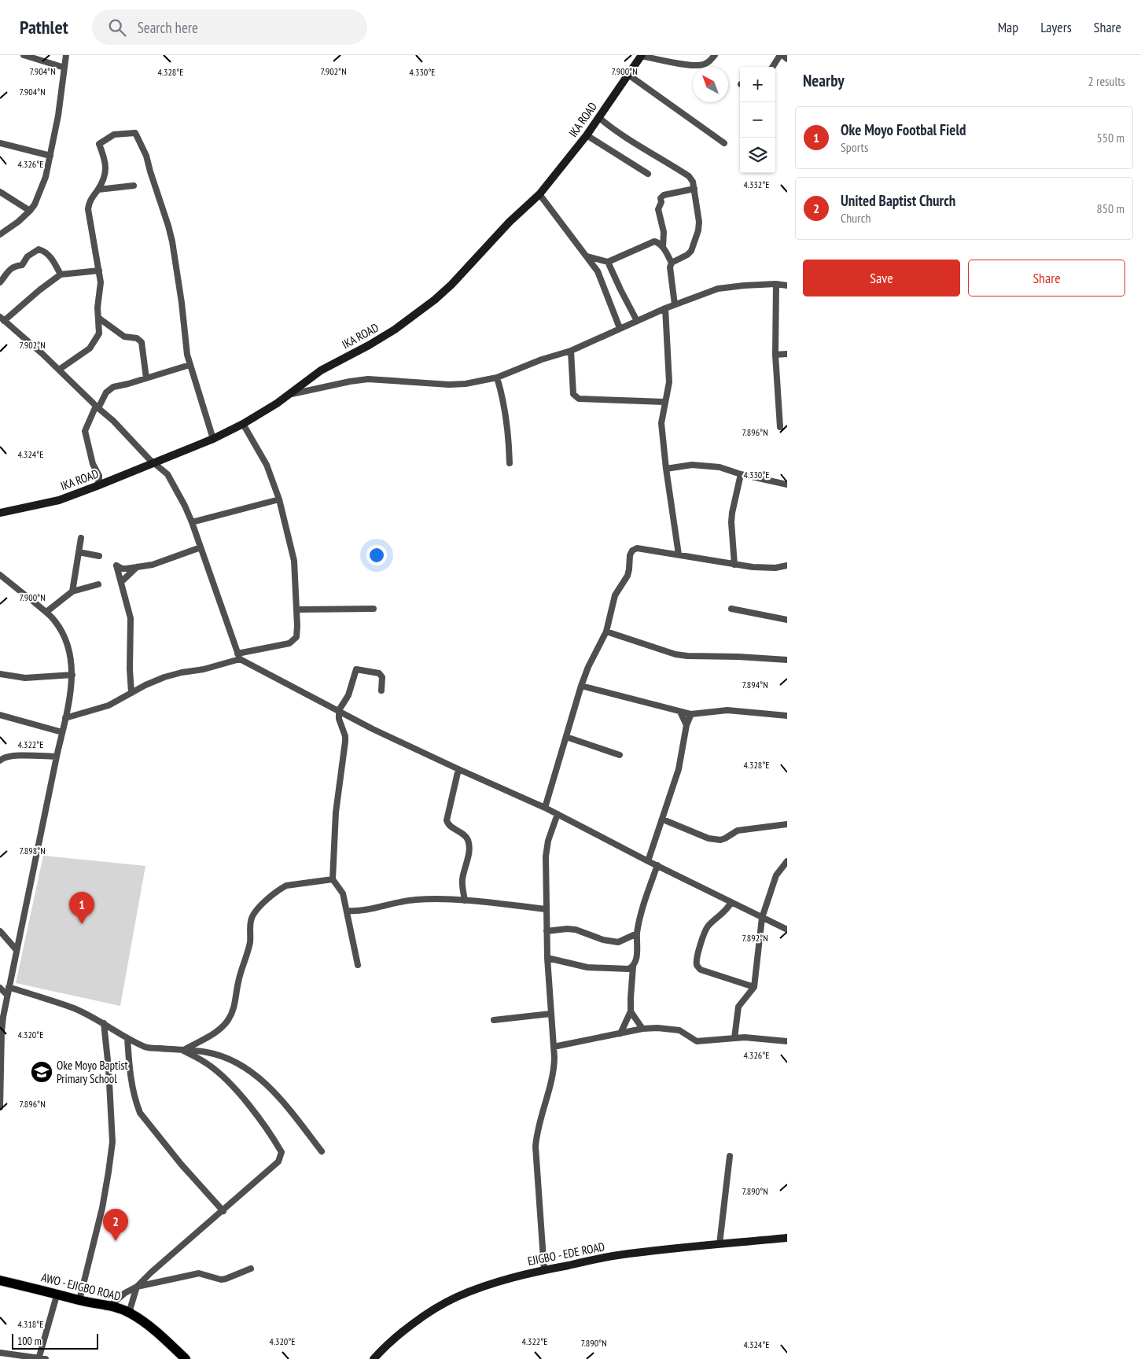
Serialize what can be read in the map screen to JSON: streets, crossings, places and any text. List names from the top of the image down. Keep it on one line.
{"streets":{"main road":["AWO - EJIGBO ROAD"],"street":["IKA ROAD","EJIGBO - EDE ROAD"]},"places":{"school or university":["Oke Moyo Baptist Primary School"]},"scale_bar":"100 m","north":"top left","page":{"header":"Pathlet","search":"Search here","nav":["Map","Layers","Share"],"heading":["Nearby","2 results"],"map_buttons":["+","−"],"list":[{"mark":"1","name":"Oke Moyo Footbal Field","note":"Sports","value":"550 m"},{"mark":"2","name":"United Baptist Church","note":"Church","value":"850 m"}],"buttons":["Save","Share"],"pins":["1","2"],"scale":"100 m"},"coordinates":["7.904°N","7.900°N","7.902°N","4.328°E","4.330°E","4.326°E","4.332°E","7.896°N","4.324°E","7.894°N","4.322°E","7.898°N","7.892°N","4.320°E","7.890°N","4.318°E"]}
